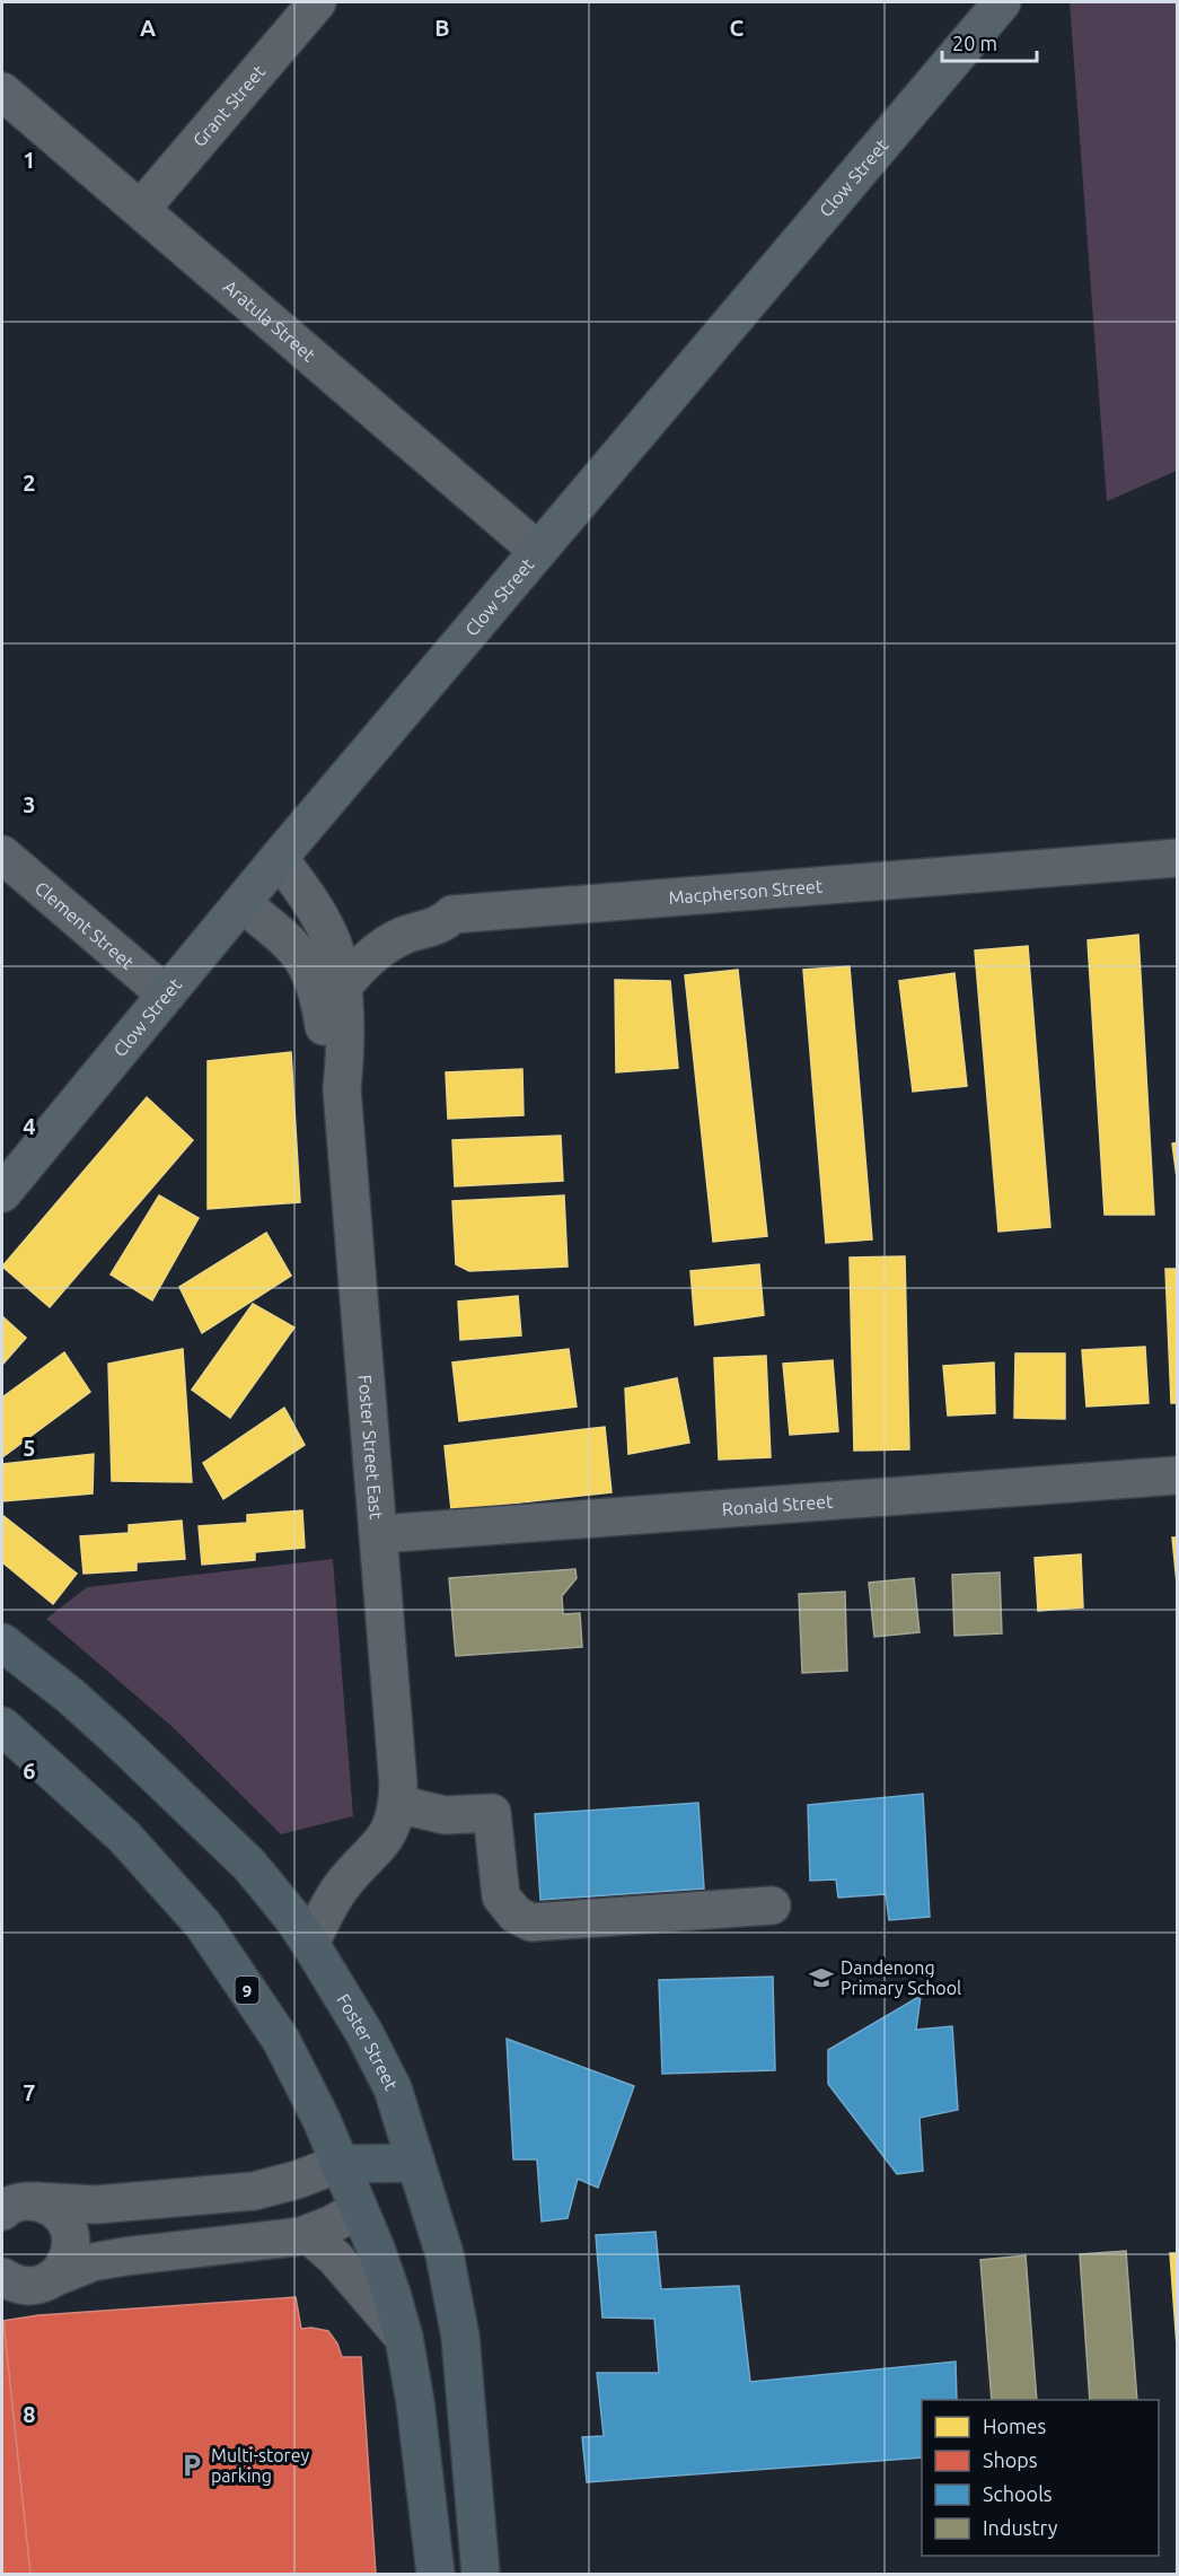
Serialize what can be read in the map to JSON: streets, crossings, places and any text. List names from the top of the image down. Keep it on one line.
{"streets":{"highway":["9","Foster Street"],"main road":["Clow Street"],"street":["Grant Street","Aratula Street","Macpherson Street","Clement Street","Foster Street East","Ronald Street"]},"crossings":[["Grant Street","Aratula Street"],["Clow Street","Aratula Street"],["Clow Street","Clement Street"],["Clow Street","Foster Street East"],["Macpherson Street","Foster Street East"],["Foster Street East","Ronald Street"],["Foster Street East","Foster Street"]],"places":{"school or university":["Dandenong Primary School"],"parking":["Multi-storey parking"]},"legend":["Homes","Shops","Schools","Industry"],"scale_bar":"20 m","grid":{"columns":["A","B","C"],"rows":["1","2","3","4","5","6","7","8"]}}
